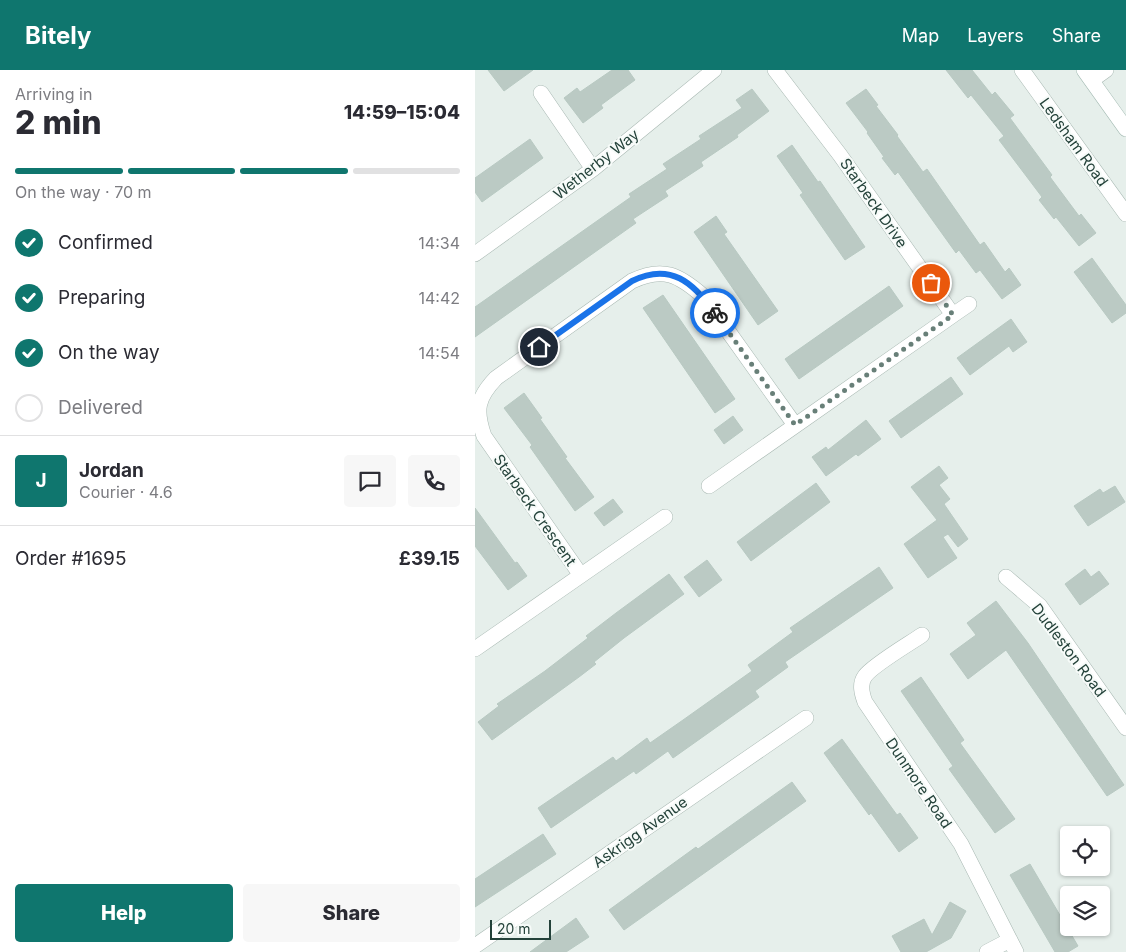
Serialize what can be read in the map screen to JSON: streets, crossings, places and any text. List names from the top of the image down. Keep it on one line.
{"streets":{"street":["Ledsham Road","Wetherby Way","Starbeck Drive","Starbeck Crescent","Dudleston Road","Dunmore Road","Askrigg Avenue"]},"scale_bar":"20 m","page":{"header":"Bitely","nav":["Map","Layers","Share"],"heading":["2 min","Arriving in","14:59–15:04"],"panel":["Jordan","Courier · 4.6","Order #1695","£39.15"],"bar":"On the way · 70 m","list":[["Confirmed","14:34"],["Preparing","14:42"],["On the way","14:54"],"Delivered"],"round":"J","buttons":["Help","Share"],"scale":"20 m"}}
